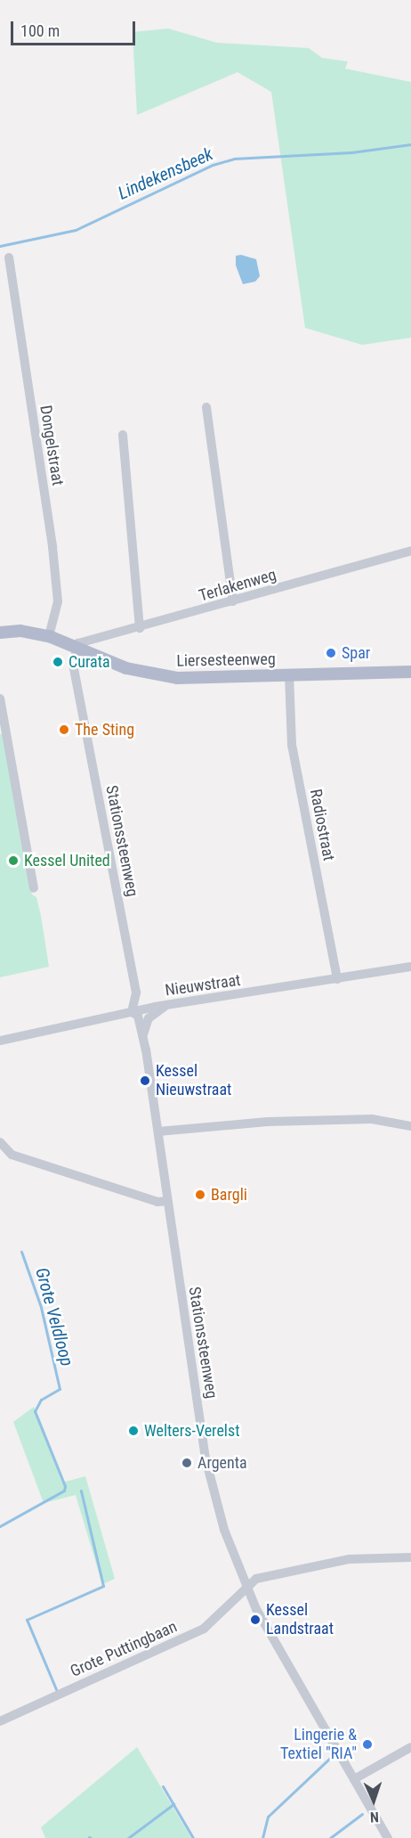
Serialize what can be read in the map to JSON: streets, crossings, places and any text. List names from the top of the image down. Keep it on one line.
{"streets":{"main road":["Liersesteenweg"],"street":["Dongelstraat","Terlakenweg","Radiostraat","Stationssteenweg","Nieuwstraat","Grote Puttingbaan"]},"crossings":[["Dongelstraat","Liersesteenweg"],["Terlakenweg","Liersesteenweg"],["Terlakenweg","Stationssteenweg"],["Liersesteenweg","Radiostraat"],["Liersesteenweg","Stationssteenweg"],["Radiostraat","Nieuwstraat"],["Stationssteenweg","Nieuwstraat"],["Stationssteenweg","Grote Puttingbaan"]],"water":["Lindekensbeek","Grote Veldloop"],"places":["Spar","Curata","The Sting","Kessel United","Kessel Nieuwstraat","Bargli","Welters-Verelst","Argenta","Kessel Landstraat","Lingerie & Textiel \"RIA\""],"scale_bar":"100 m","north":"bottom"}
